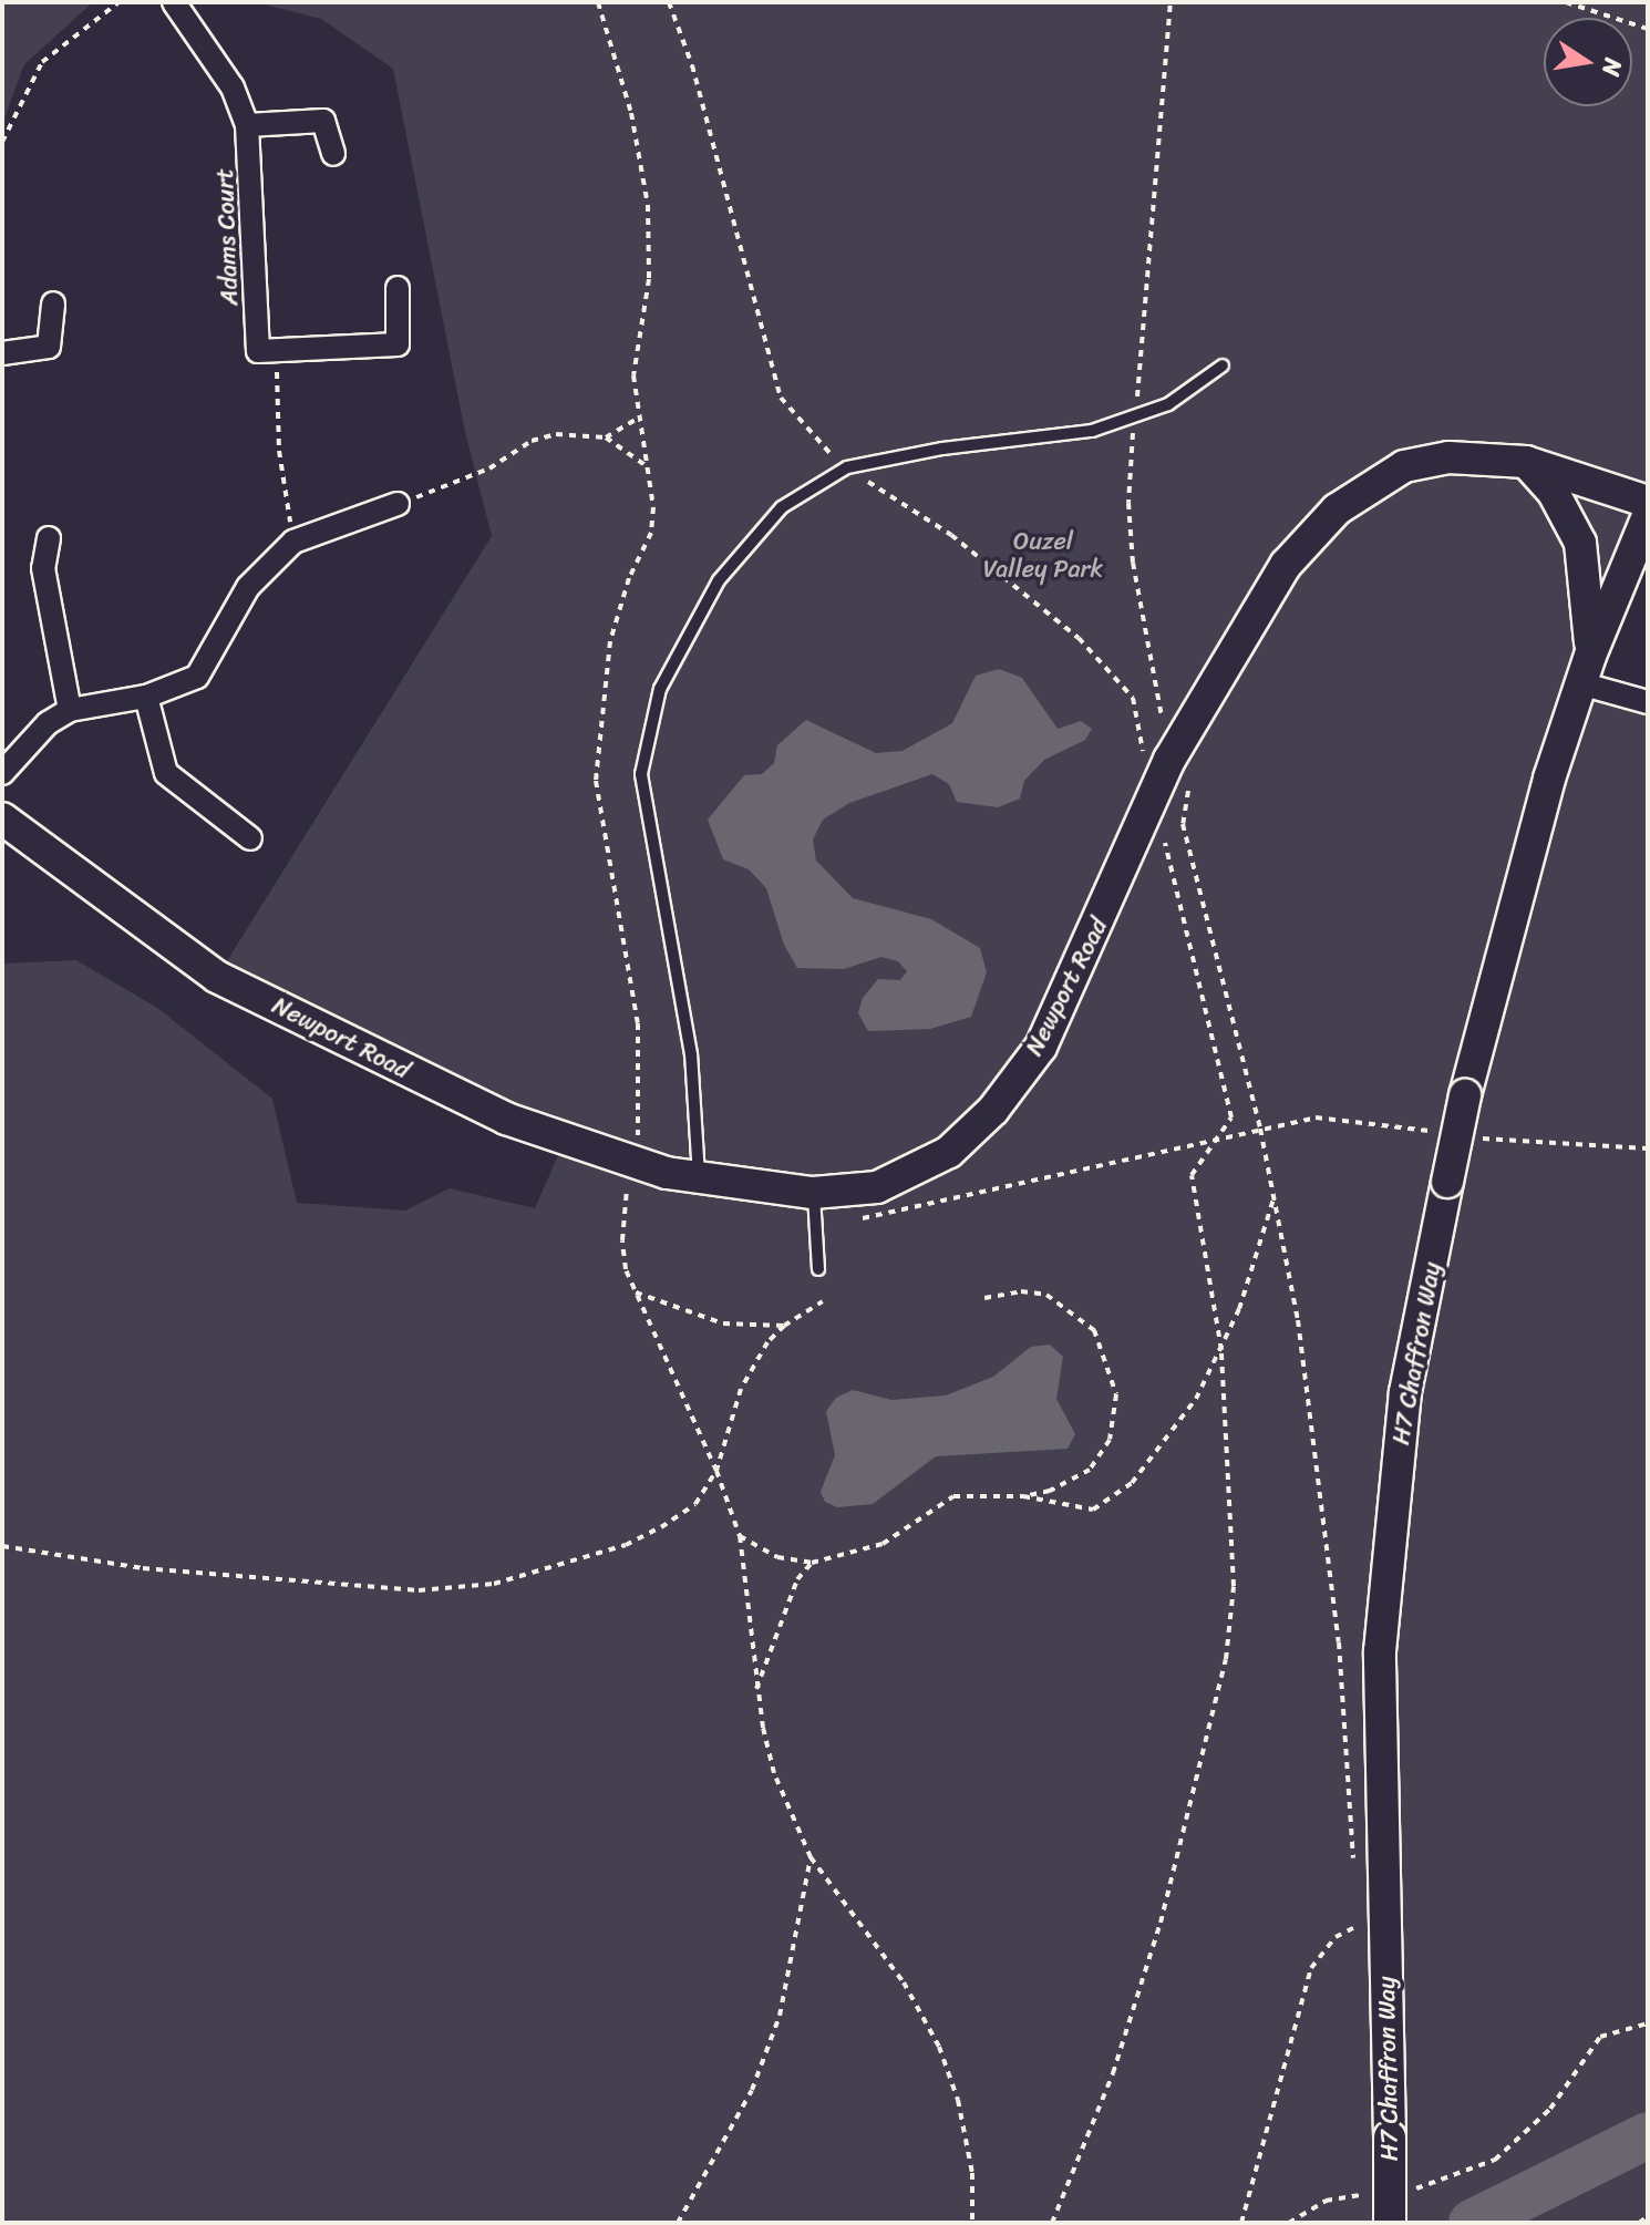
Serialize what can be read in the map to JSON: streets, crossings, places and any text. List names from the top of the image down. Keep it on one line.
{"streets":{"street":["Adams Court","Newport Road","H7 Chaffron Way"]},"crossings":[["Newport Road","H7 Chaffron Way"]],"parks":["Ouzel Valley Park"],"north":"right"}
